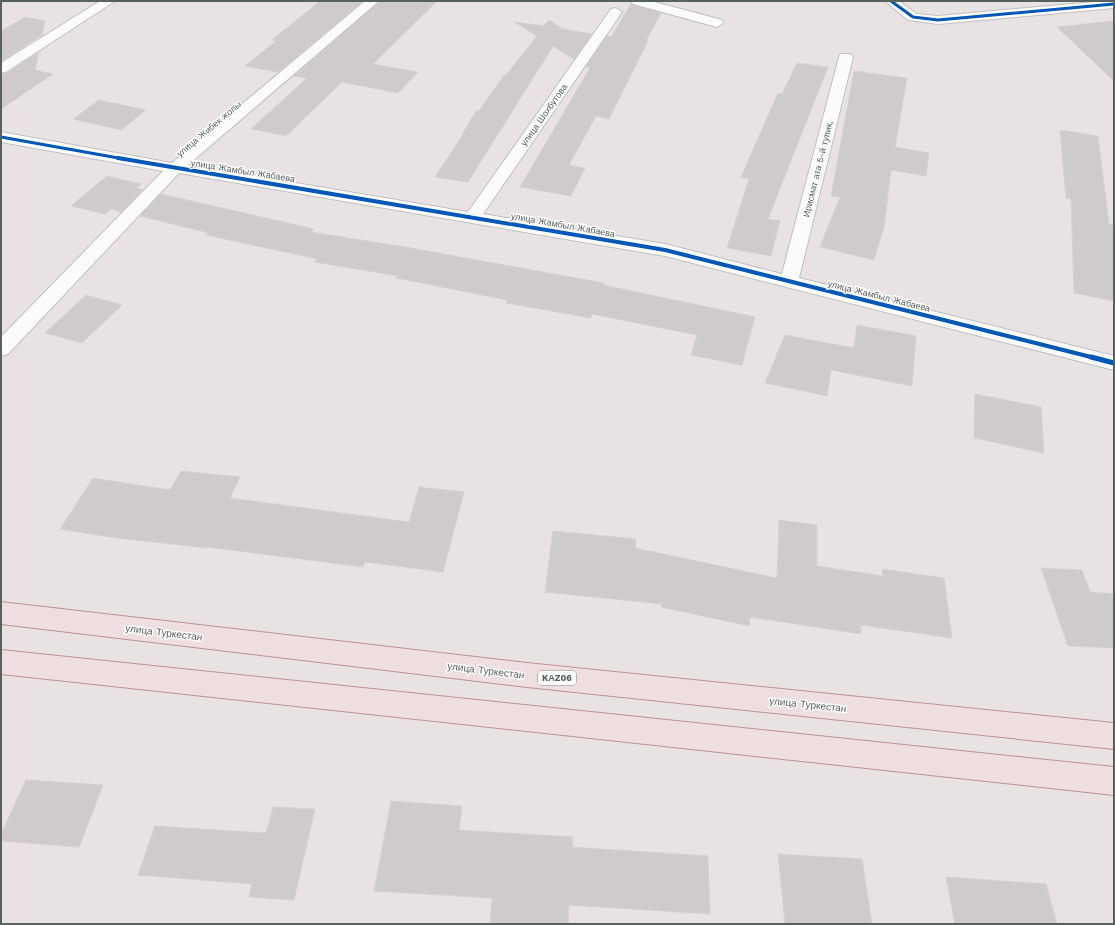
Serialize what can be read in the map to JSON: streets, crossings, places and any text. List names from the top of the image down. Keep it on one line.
{"streets":{"highway":["улица Туркестан","KАZ06"],"street":["улица Шохбутова","улица Жибек жолы","Ирисмат ата 5-й тупик,","улица Жамбыл Жабаева"]},"crossings":[["улица Шохбутова","улица Жамбыл Жабаева"],["улица Жибек жолы","улица Жамбыл Жабаева"],["Ирисмат ата 5-й тупик,","улица Жамбыл Жабаева"]]}
